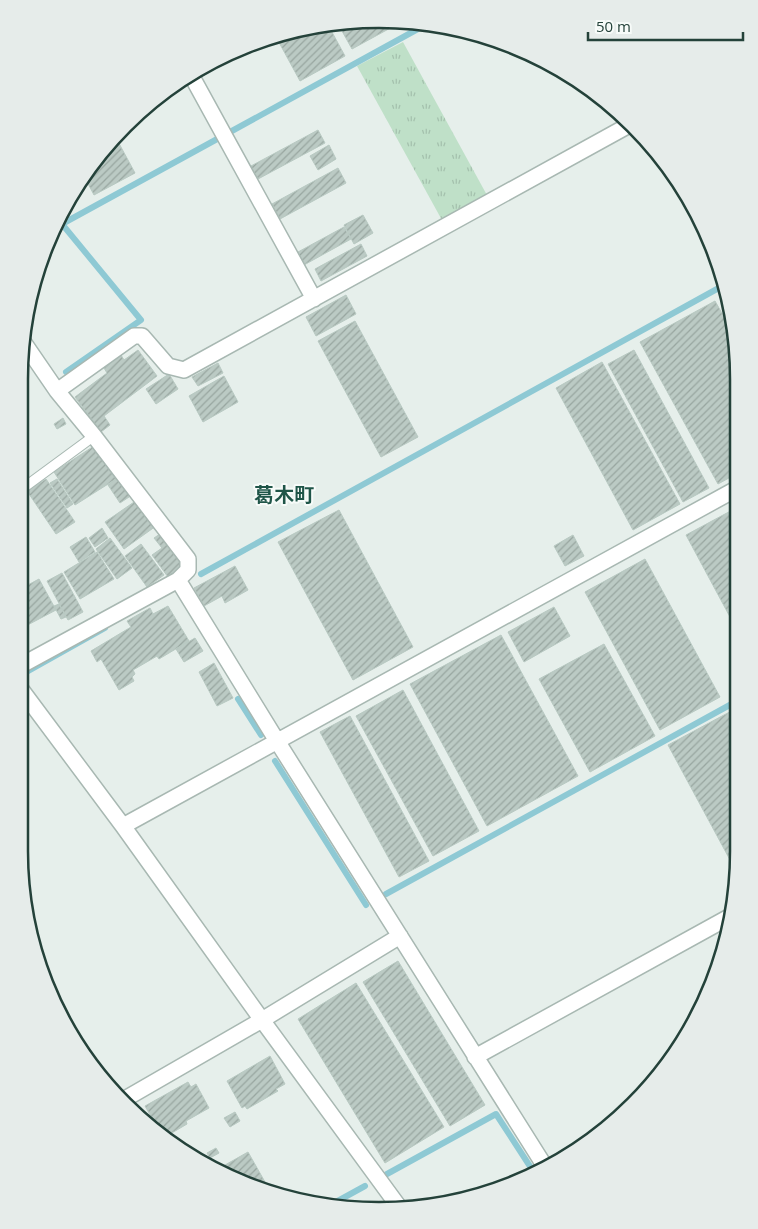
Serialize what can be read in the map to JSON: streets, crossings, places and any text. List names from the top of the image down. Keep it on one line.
{"districts":["葛木町"],"scale_bar":"50 m"}
